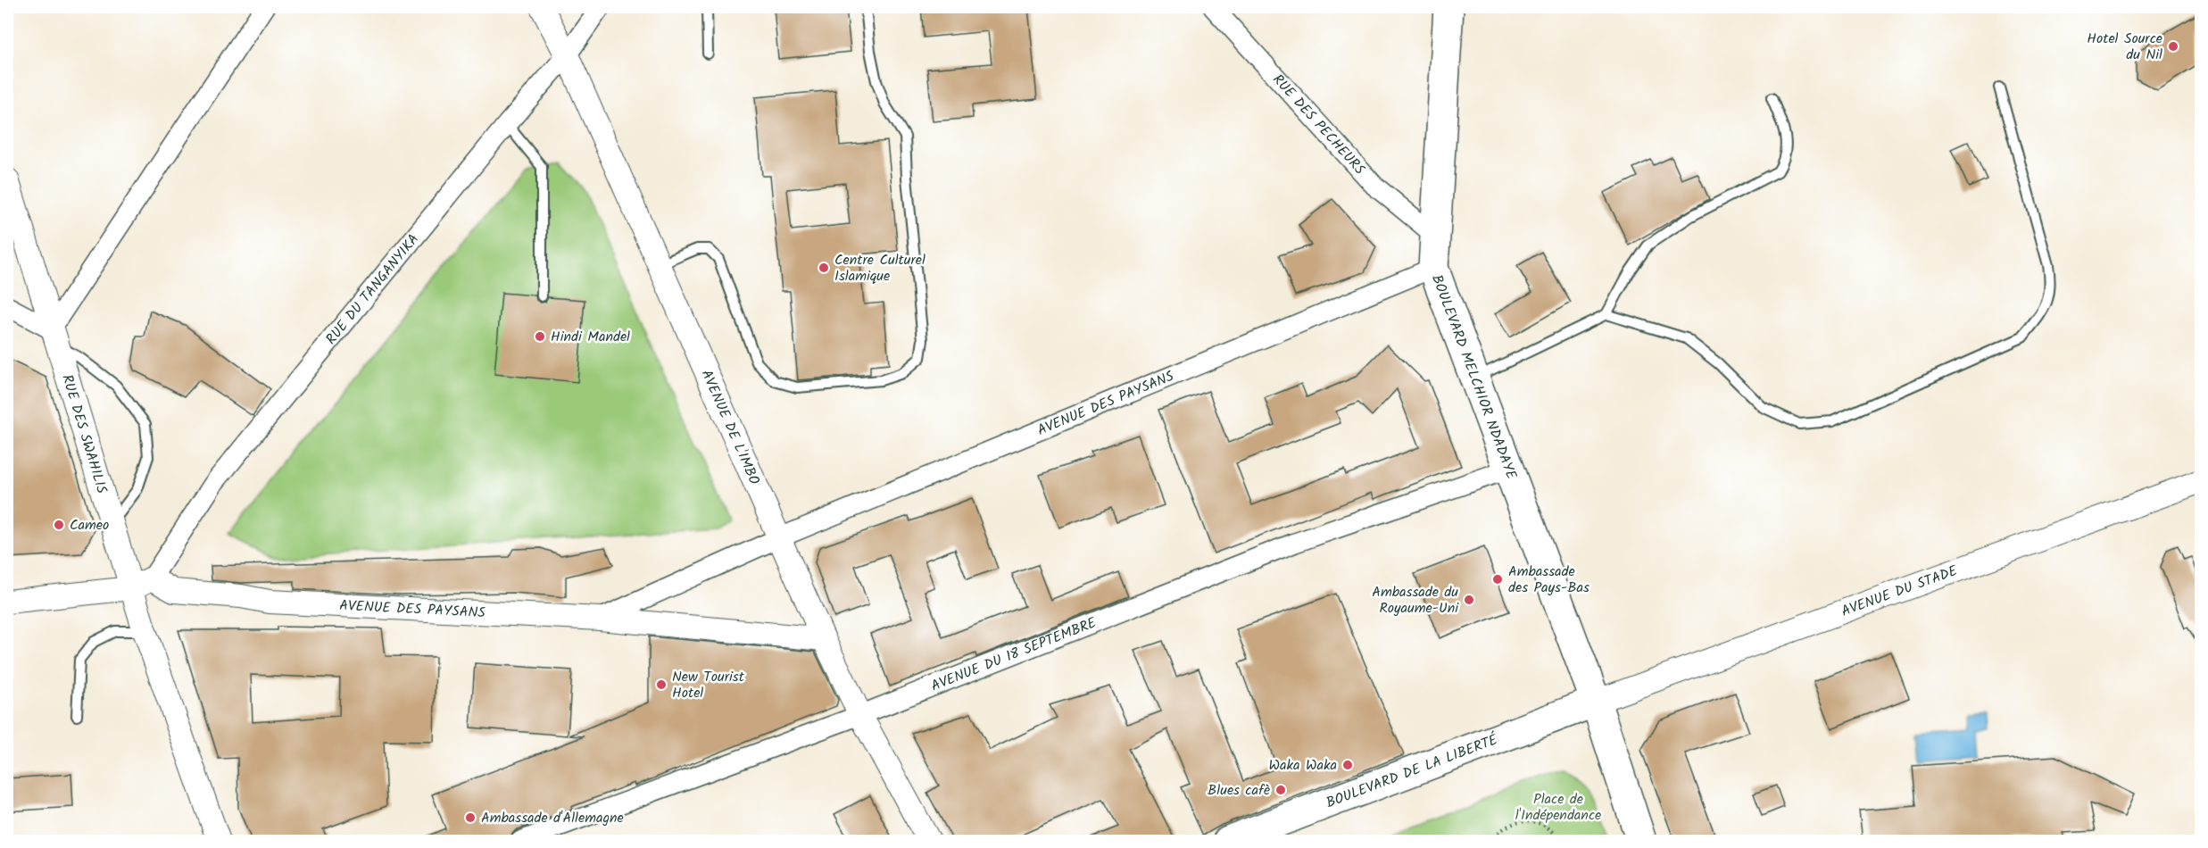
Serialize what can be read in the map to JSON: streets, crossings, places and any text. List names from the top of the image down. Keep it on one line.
{"streets":{"main road":["BOULEVARD MELCHIOR NDADAYE","BOULEVARD DE LA LIBERTÉ"],"street":["RUE DES PECHEURS","RUE DU TANGANYIKA","AVENUE DES PAYSANS","AVENUE DE L'IMBO","RUE DES SWAHILIS","AVENUE DU STADE","AVENUE DU 18 SEPTEMBRE"]},"crossings":[["RUE DES PECHEURS","BOULEVARD MELCHIOR NDADAYE"],["RUE DU TANGANYIKA","AVENUE DES PAYSANS"],["RUE DU TANGANYIKA","AVENUE DE L'IMBO"],["BOULEVARD MELCHIOR NDADAYE","AVENUE DES PAYSANS"],["BOULEVARD MELCHIOR NDADAYE","AVENUE DU STADE"],["BOULEVARD MELCHIOR NDADAYE","AVENUE DU 18 SEPTEMBRE"],["BOULEVARD MELCHIOR NDADAYE","BOULEVARD DE LA LIBERTÉ"],["AVENUE DES PAYSANS","AVENUE DE L'IMBO"],["AVENUE DE L'IMBO","AVENUE DU 18 SEPTEMBRE"],["AVENUE DU STADE","BOULEVARD DE LA LIBERTÉ"]],"parks":["Place de l'Indépendance"],"places":["Hotel Source du Nil","Centre Culturel Islamique","Hindi Mandel","Cameo","Ambassade des Pays-Bas","Ambassade du Royaume-Uni","New Tourist Hotel","Waka Waka","Blues cafè","Ambassade d'Allemagne"]}
